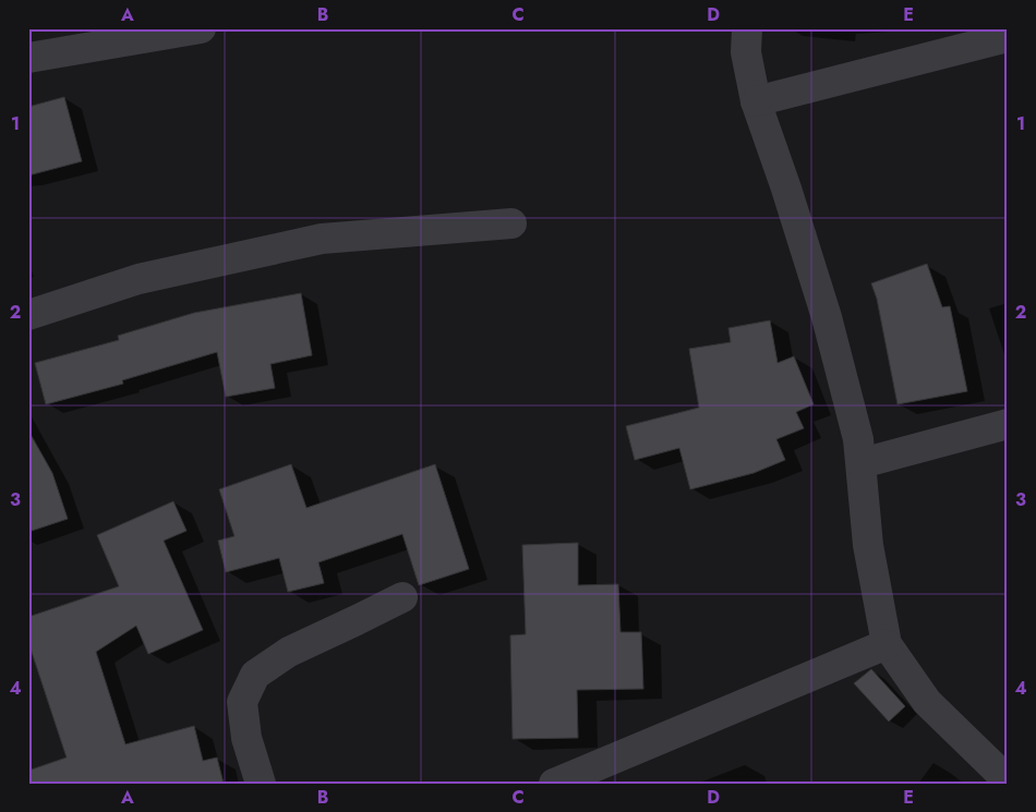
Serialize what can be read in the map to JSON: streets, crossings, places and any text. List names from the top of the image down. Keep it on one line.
{"grid":{"columns":["A","B","C","D","E"],"rows":["1","2","3","4"]}}
